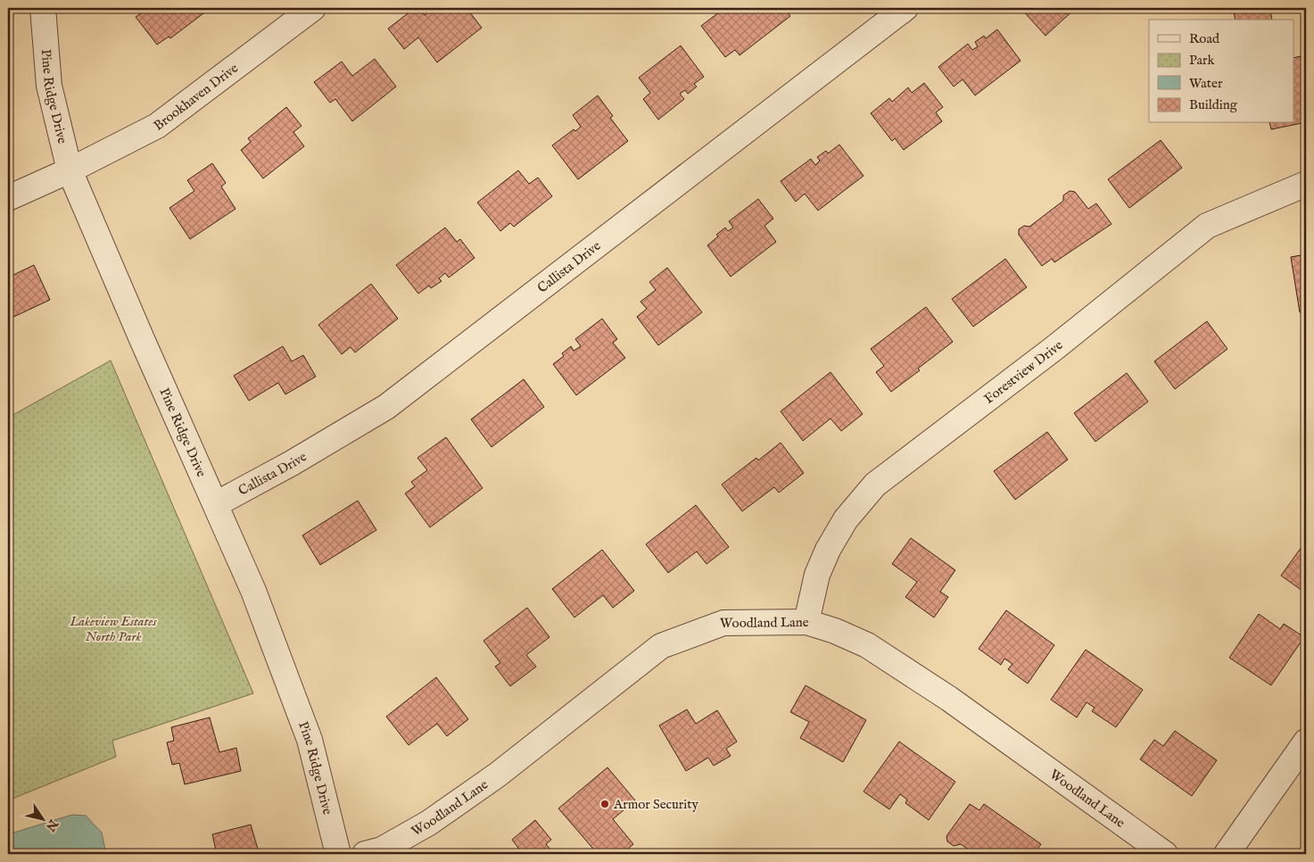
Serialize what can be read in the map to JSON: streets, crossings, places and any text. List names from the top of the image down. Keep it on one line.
{"streets":{"street":["Brookhaven Drive","Pine Ridge Drive","Callista Drive","Forestview Drive","Woodland Lane"]},"crossings":[["Brookhaven Drive","Pine Ridge Drive"],["Pine Ridge Drive","Callista Drive"],["Forestview Drive","Woodland Lane"]],"parks":["Lakeview Estates North Park"],"places":["Armor Security"],"legend":["Road","Park","Water","Building"],"north":"bottom right"}
